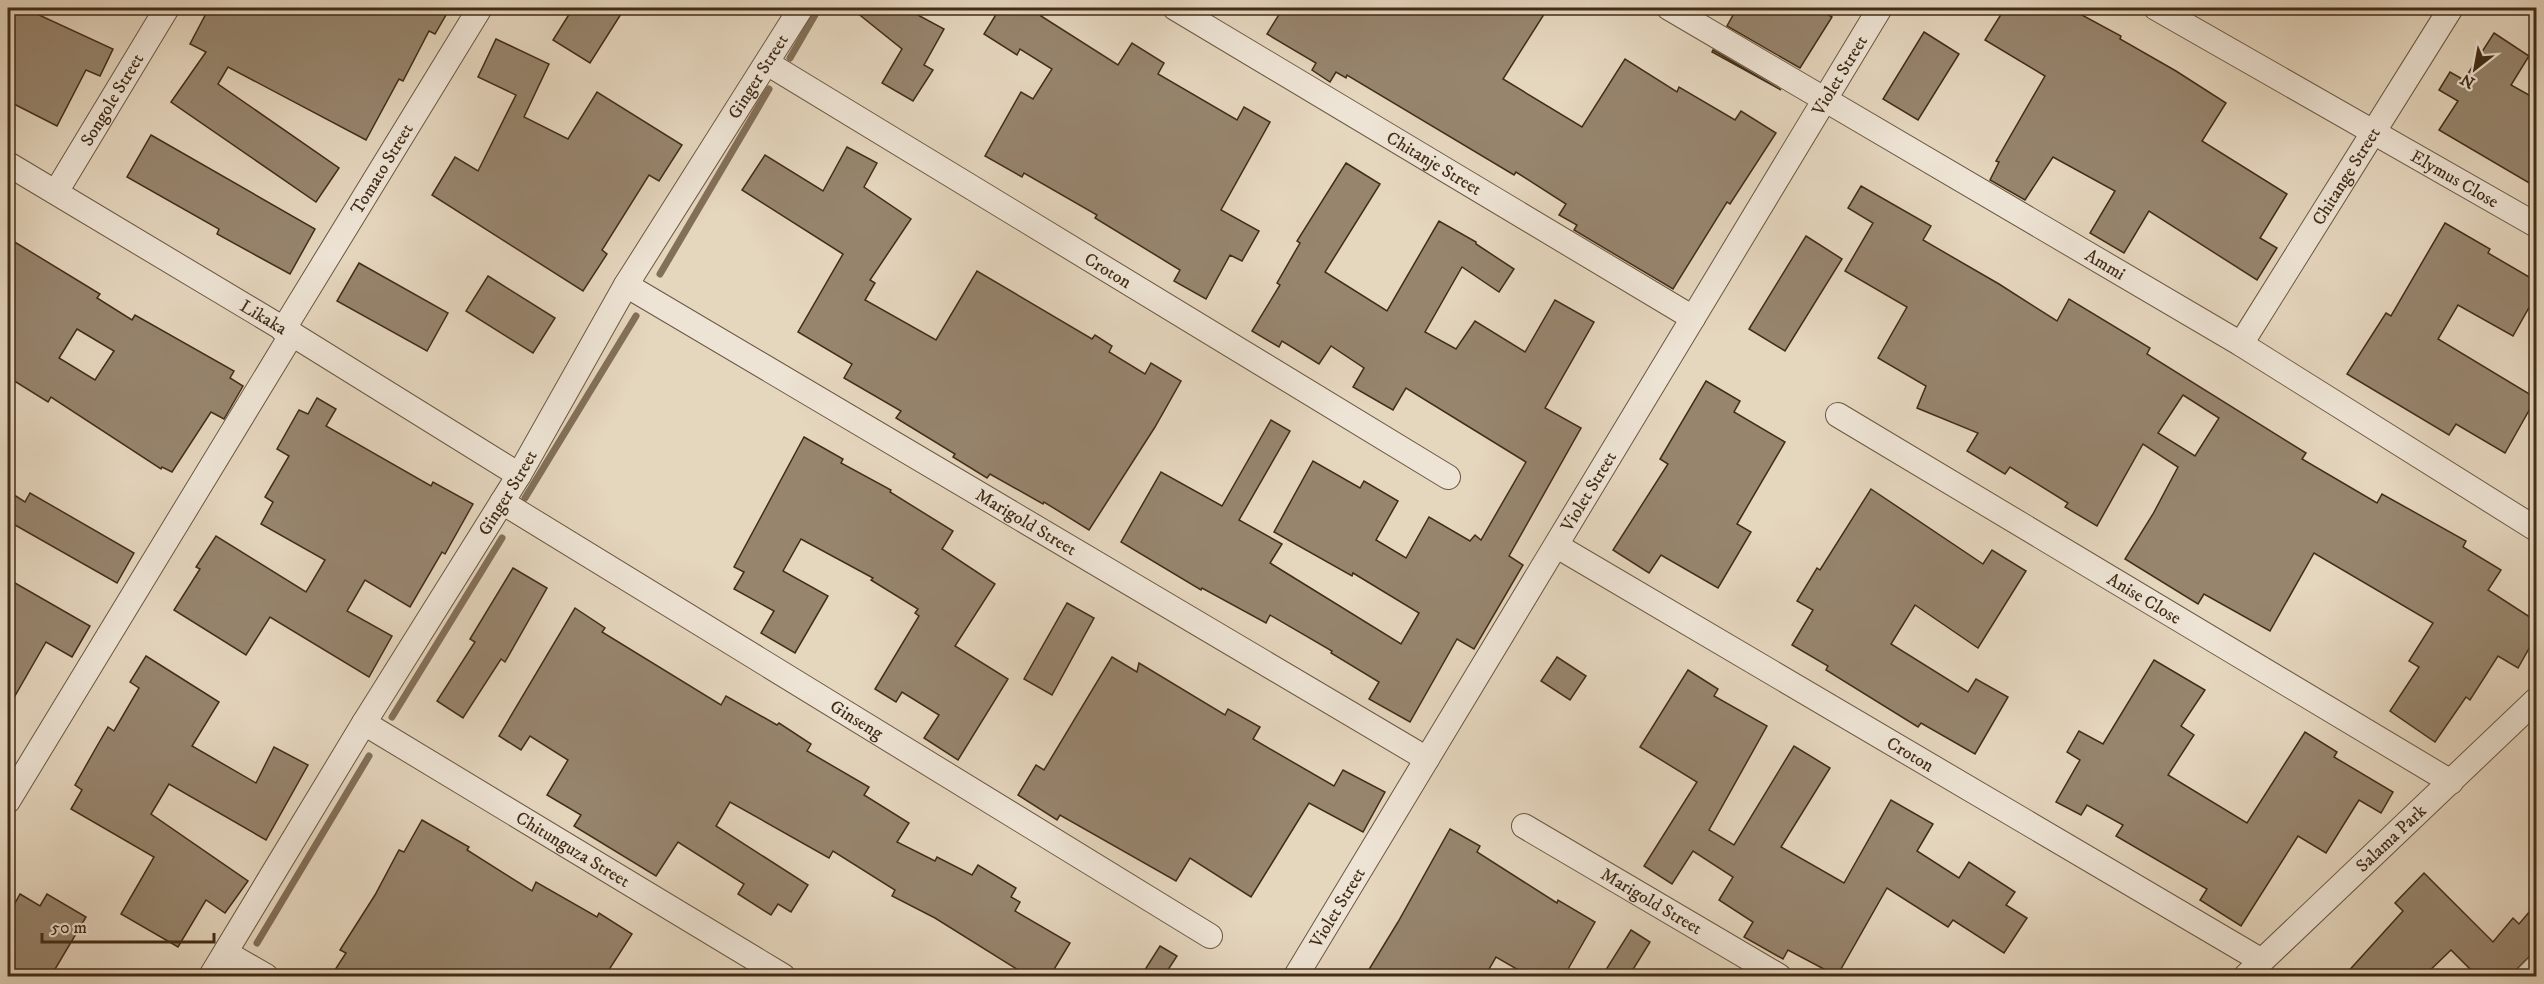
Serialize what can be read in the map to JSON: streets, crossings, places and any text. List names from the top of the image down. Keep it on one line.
{"streets":{"street":["Violet Street","Ginger Street","Songole Street","Chitanje Street","Tomato Street","Chitange Street","Elymus Close","Ammi","Croton","Likaka","Marigold Street","Anise Close","Ginseng","Salama Park","Chitunguza Street"]},"crossings":[["Violet Street","Chitanje Street"],["Violet Street","Ammi"],["Violet Street","Croton"],["Violet Street","Marigold Street"],["Ginger Street","Croton"],["Ginger Street","Likaka"],["Ginger Street","Marigold Street"],["Ginger Street","Ginseng"],["Ginger Street","Chitunguza Street"],["Songole Street","Likaka"],["Tomato Street","Likaka"],["Chitange Street","Elymus Close"],["Chitange Street","Ammi"],["Croton","Salama Park"],["Anise Close","Salama Park"]],"scale_bar":"50 m","north":"bottom left"}
